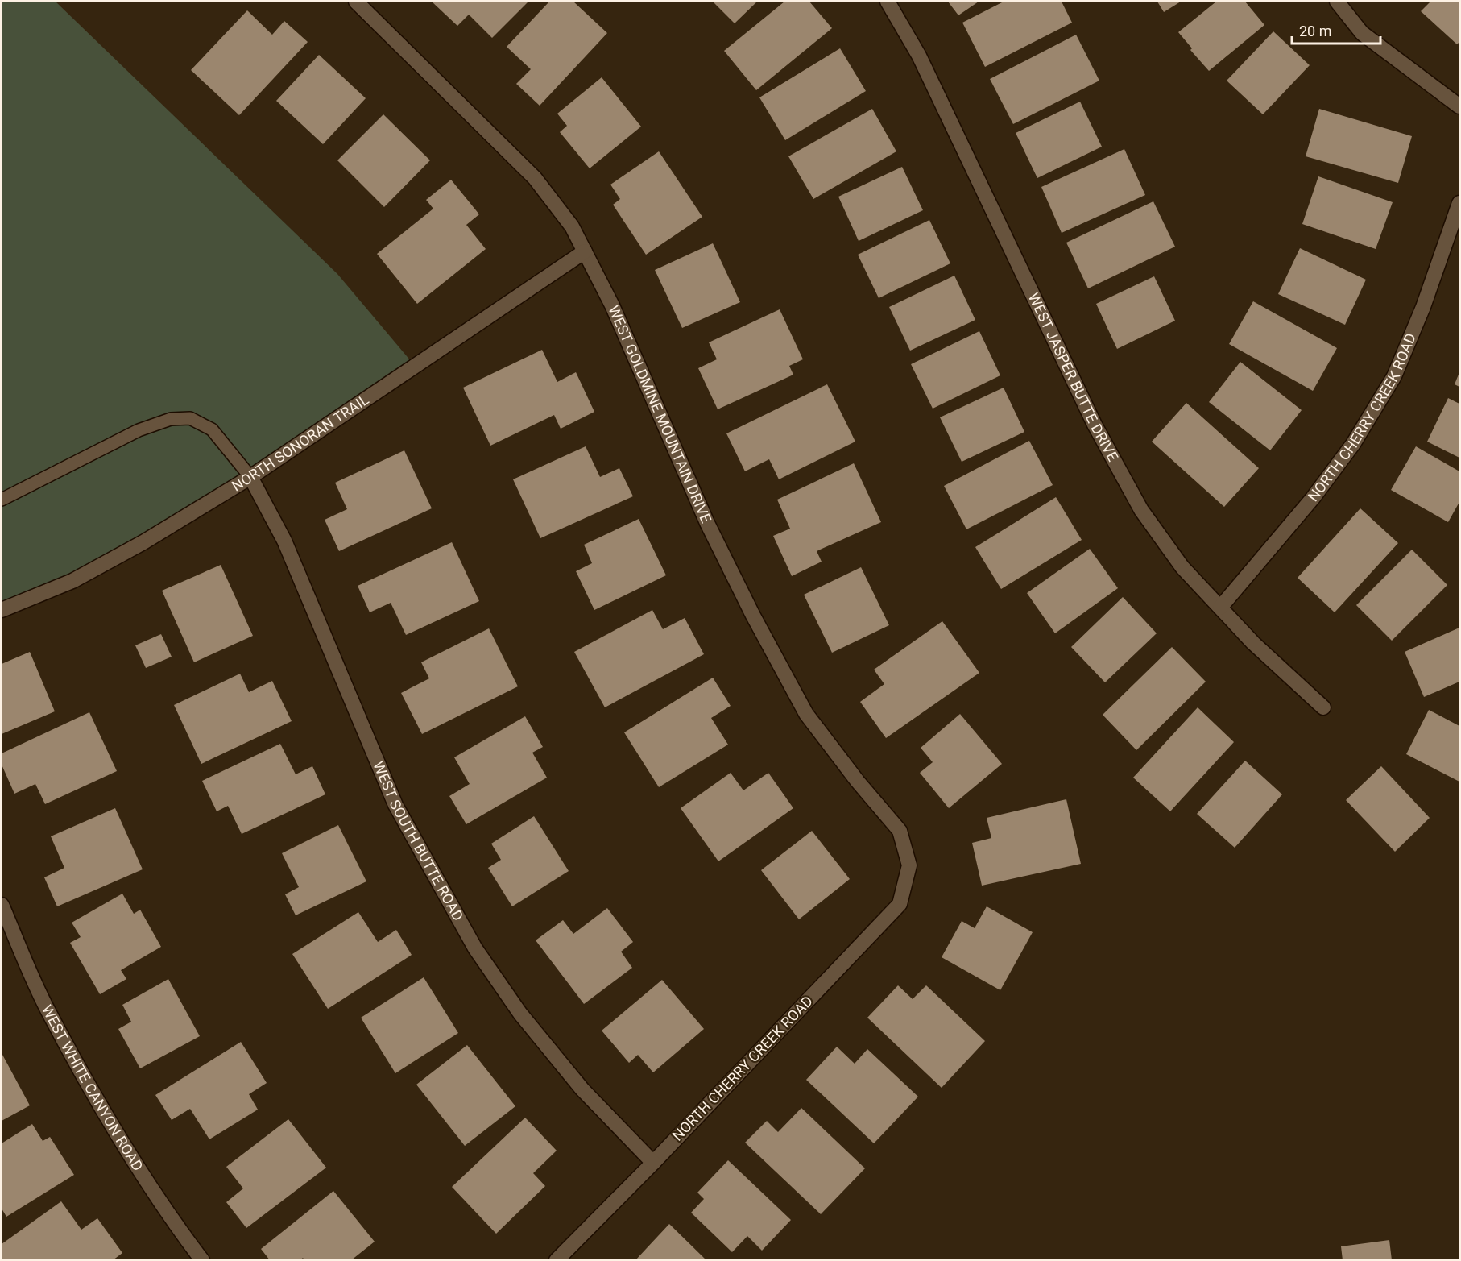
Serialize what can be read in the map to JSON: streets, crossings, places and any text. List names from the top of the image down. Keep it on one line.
{"streets":{"street":["WEST JASPER BUTTE DRIVE","WEST GOLDMINE MOUNTAIN DRIVE","NORTH CHERRY CREEK ROAD","NORTH SONORAN TRAIL","WEST SOUTH BUTTE ROAD","WEST WHITE CANYON ROAD"]},"crossings":[["WEST JASPER BUTTE DRIVE","NORTH CHERRY CREEK ROAD"],["WEST GOLDMINE MOUNTAIN DRIVE","NORTH CHERRY CREEK ROAD"],["WEST GOLDMINE MOUNTAIN DRIVE","NORTH SONORAN TRAIL"],["NORTH CHERRY CREEK ROAD","WEST SOUTH BUTTE ROAD"],["NORTH SONORAN TRAIL","WEST SOUTH BUTTE ROAD"]],"scale_bar":"20 m"}
